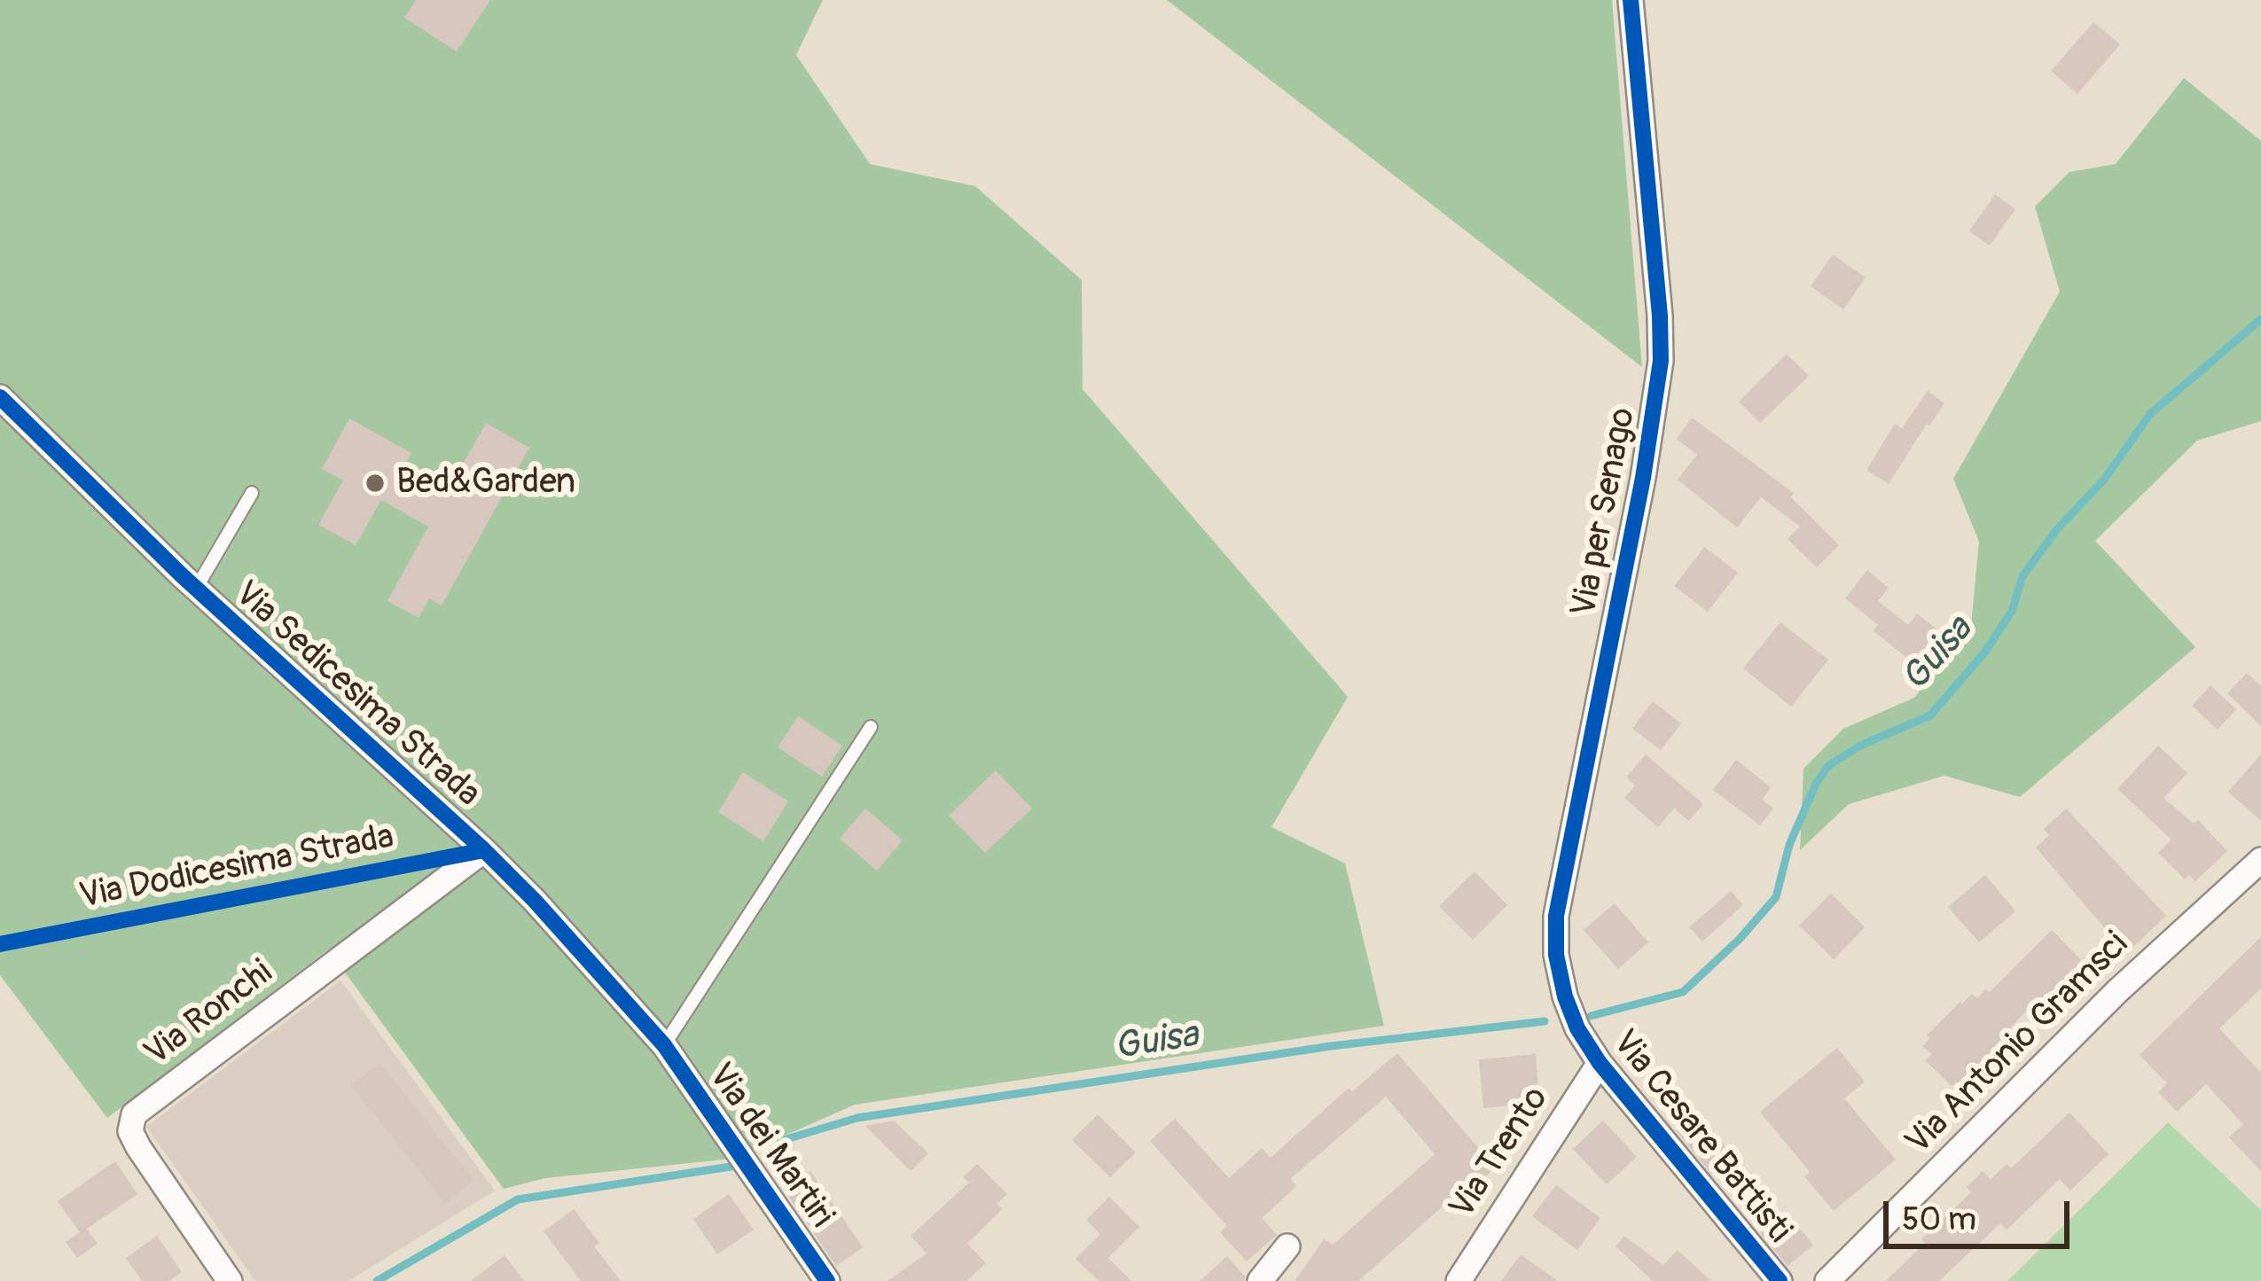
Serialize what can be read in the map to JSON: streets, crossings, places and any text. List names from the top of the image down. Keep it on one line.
{"streets":{"street":["Via per Senago","Via Sedicesima Strada","Via Ronchi","Via Antonio Gramsci","Via Cesare Battisti","Via dei Martiri","Via Trento"],"cycle path":["Via Dodicesima Strada"]},"crossings":[["Via per Senago","Via Cesare Battisti"],["Via Sedicesima Strada","Via Ronchi"],["Via Sedicesima Strada","Via dei Martiri"],["Via Cesare Battisti","Via Trento"]],"water":["Guisa"],"places":["Bed&Garden"],"scale_bar":"50 m"}
